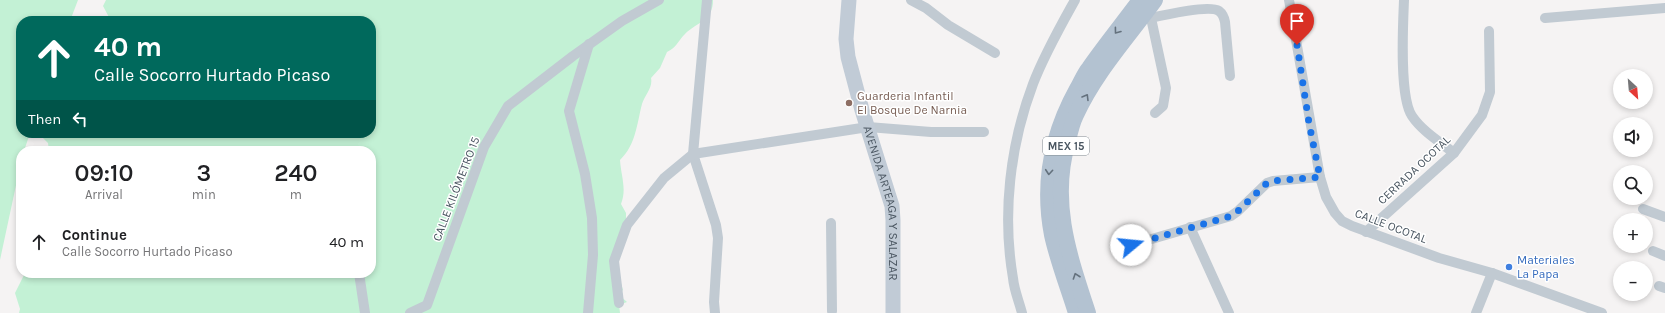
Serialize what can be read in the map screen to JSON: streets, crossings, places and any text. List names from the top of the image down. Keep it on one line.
{"streets":{"main road":["MEX 15"],"street":["CERRADA OCOTAL","CALLE KILÓMETRO 15","AVENIDA ARTEAGA Y SALAZAR","CALLE OCOTAL"]},"crossings":[["CERRADA OCOTAL","CALLE OCOTAL"]],"places":["Guarderia Infantil El Bosque De Narnia","Materiales La Papa"],"north":"bottom right","page":{"turn":["40 m","Calle Socorro Hurtado Picaso"],"map_buttons":["+","−"],"then":"Then","eta":["09:10","Arrival","3","min","240","m"],"list":[{"name":"Continue","note":"Calle Socorro Hurtado Picaso","value":"40 m"}]}}
